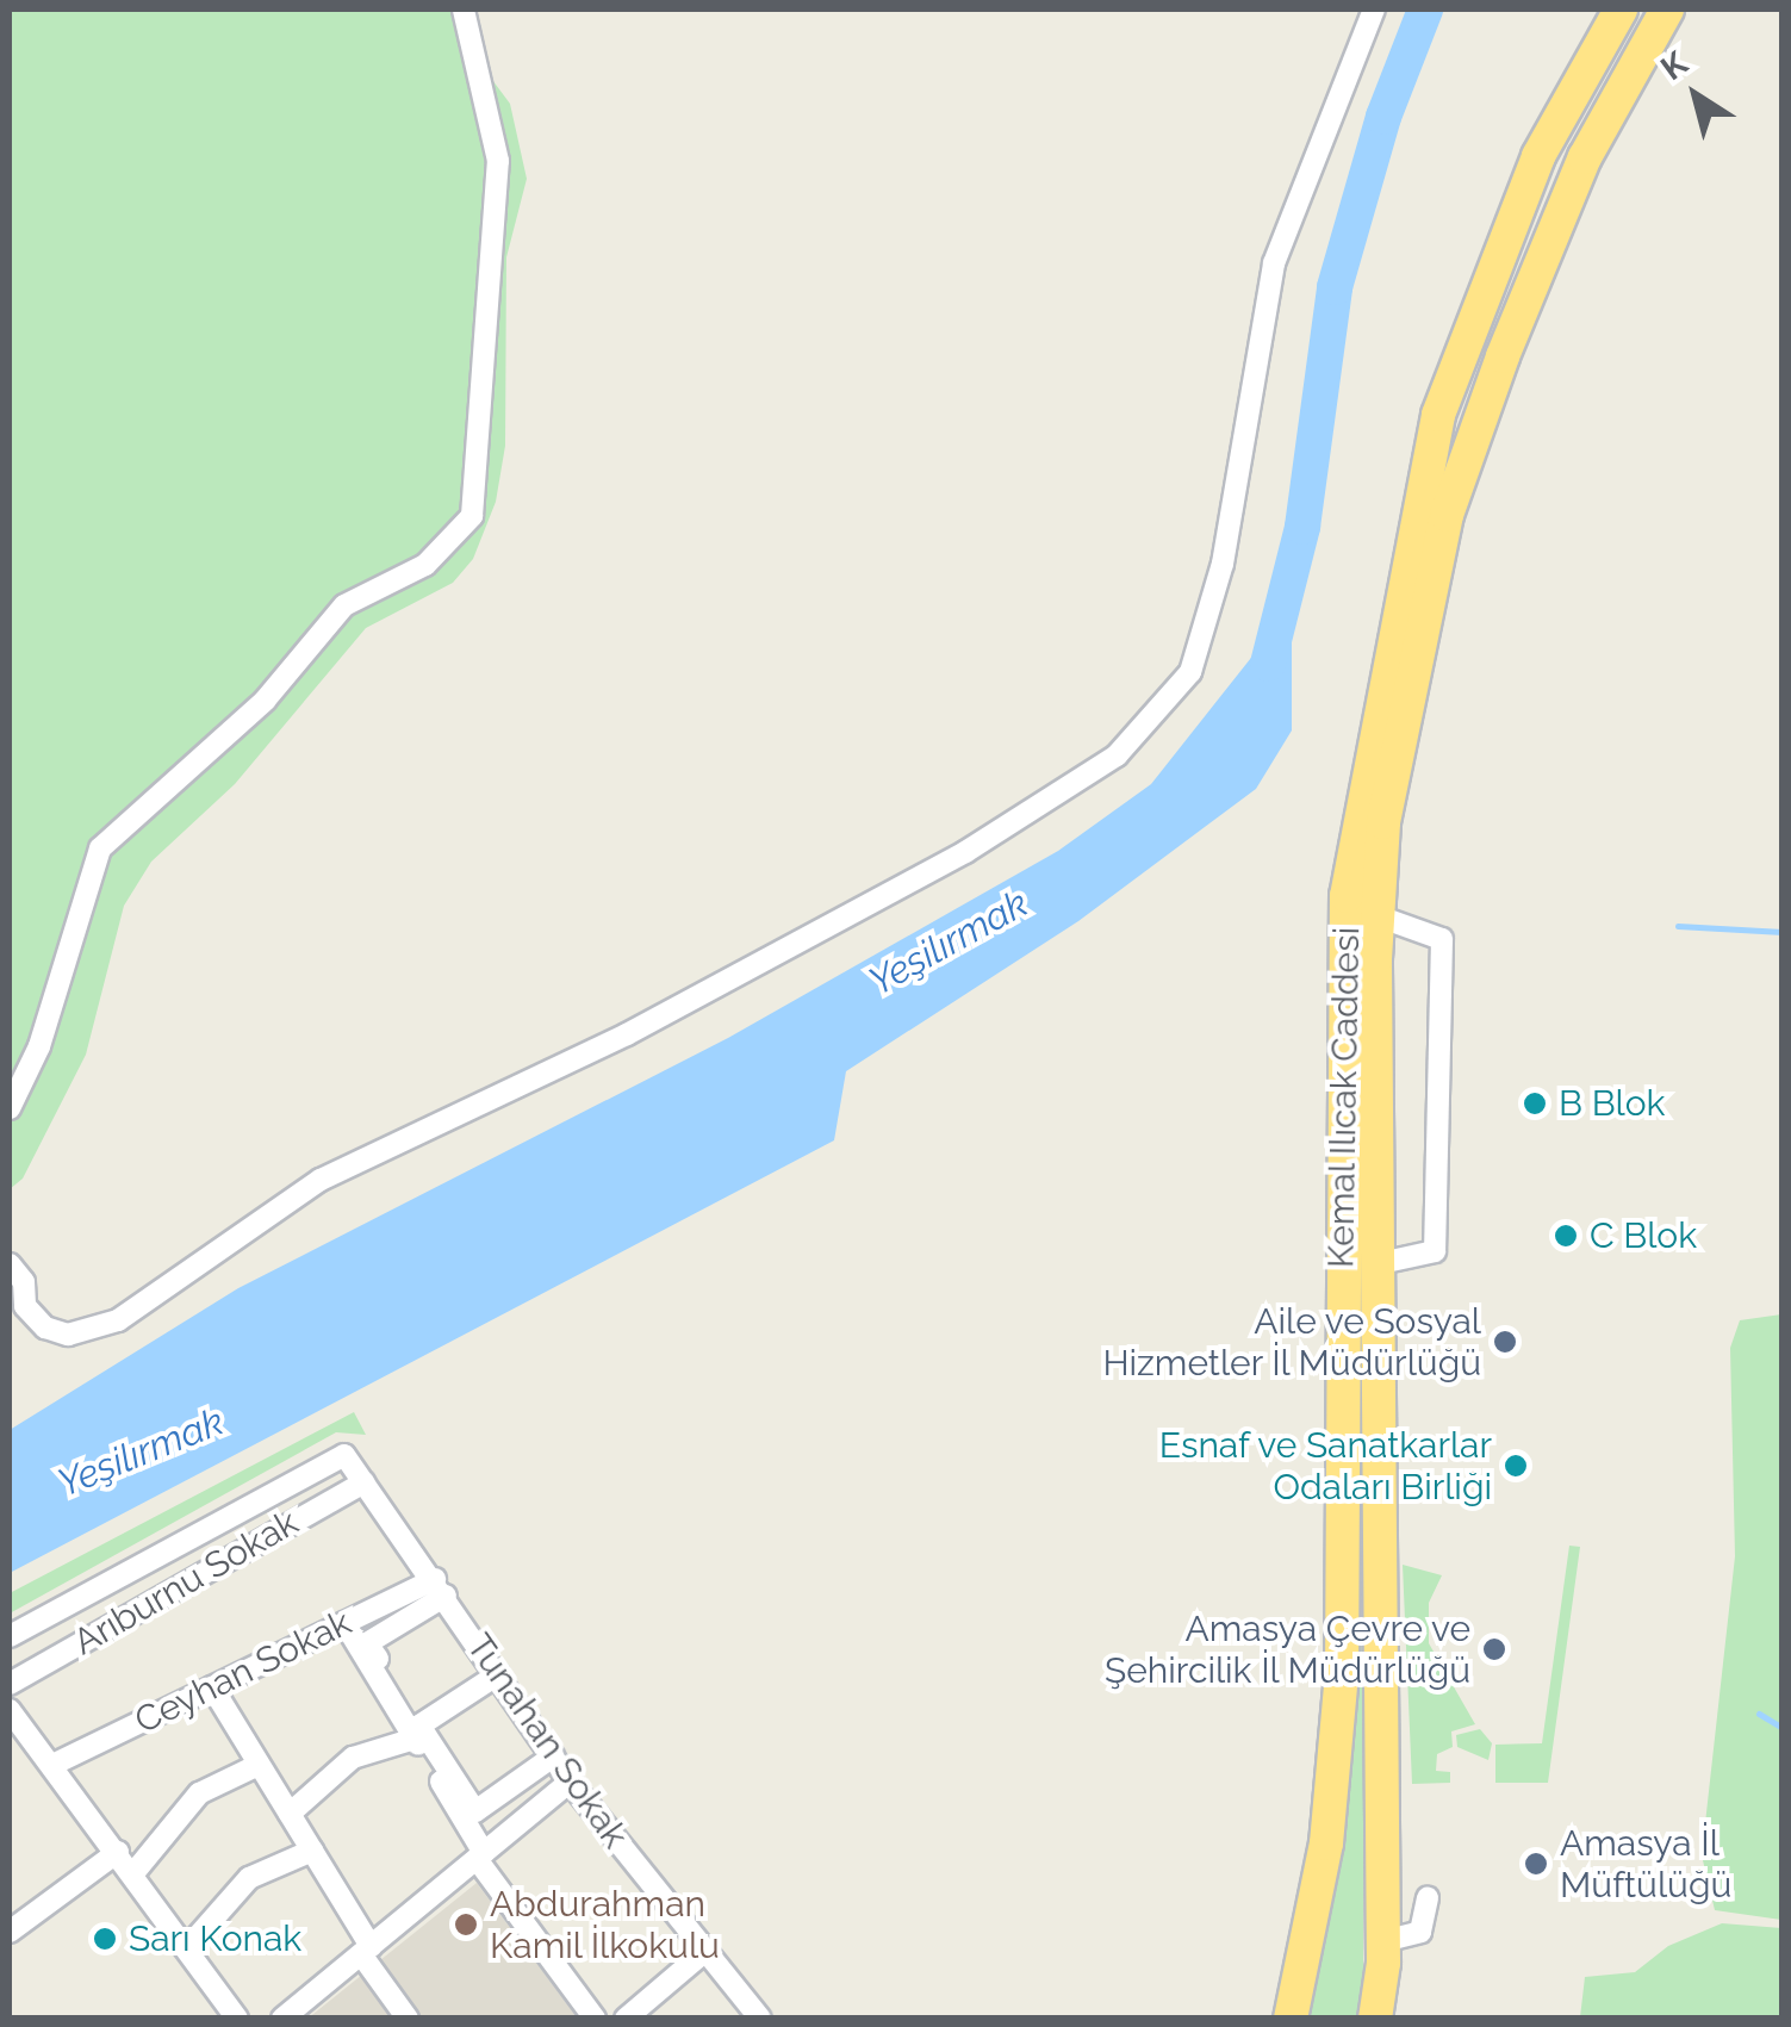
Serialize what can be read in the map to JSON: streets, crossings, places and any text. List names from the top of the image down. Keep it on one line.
{"streets":{"highway":["Kemal Ilıcak Caddesi"],"street":["Arıburnu Sokak","Ceyhan Sokak","Tunahan Sokak"]},"crossings":[["Arıburnu Sokak","Tunahan Sokak"],["Ceyhan Sokak","Tunahan Sokak"]],"water":["Yeşilırmak"],"places":["B Blok","C Blok","Aile ve Sosyal Hizmetler İl Müdürlüğü","Esnaf ve Sanatkarlar Odaları Birliği","Amasya Çevre ve Şehircilik İl Müdürlüğü","Amasya İl Müftülüğü","Abdurahman Kamil İlkokulu","Sarı Konak"],"north":"top left"}
